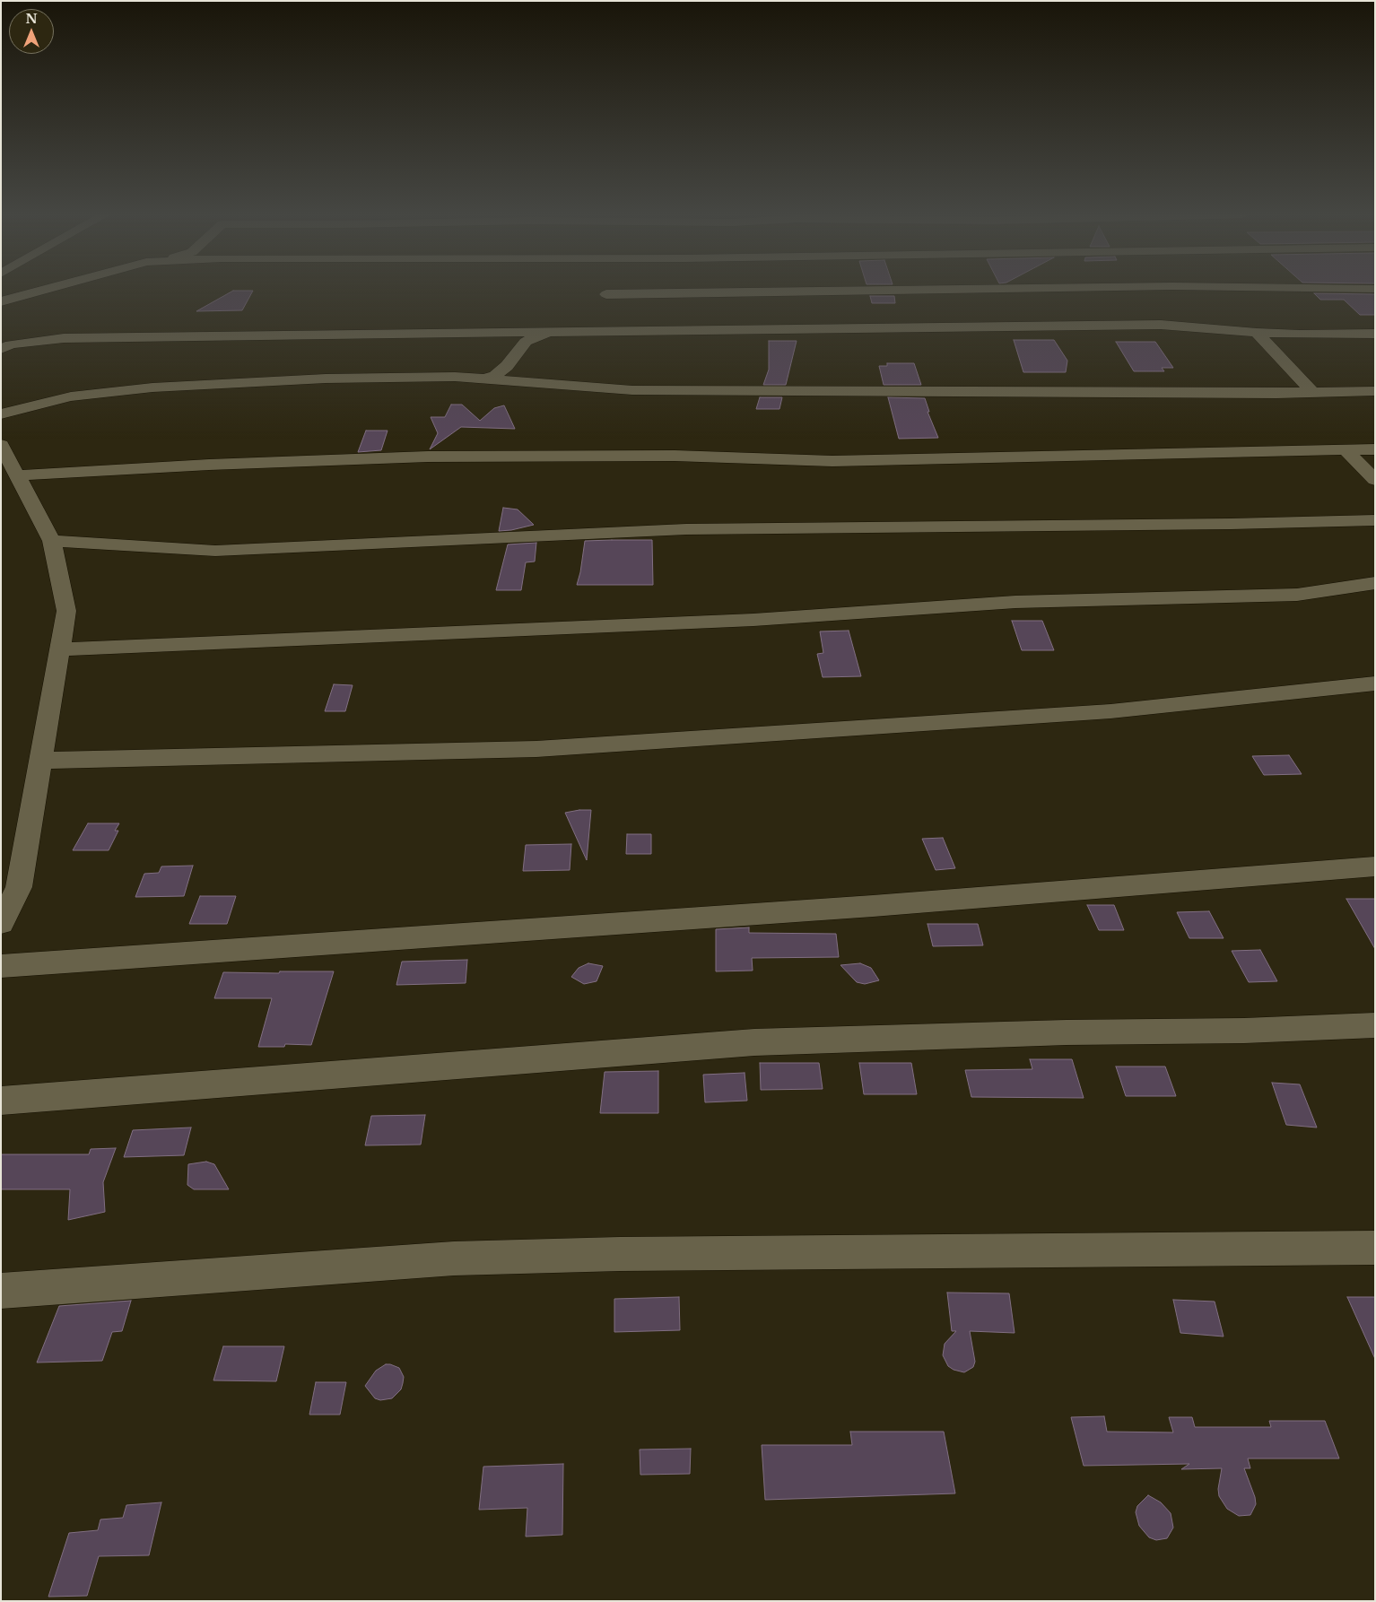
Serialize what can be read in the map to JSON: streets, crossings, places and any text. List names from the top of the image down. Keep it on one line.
{"north":"top"}
